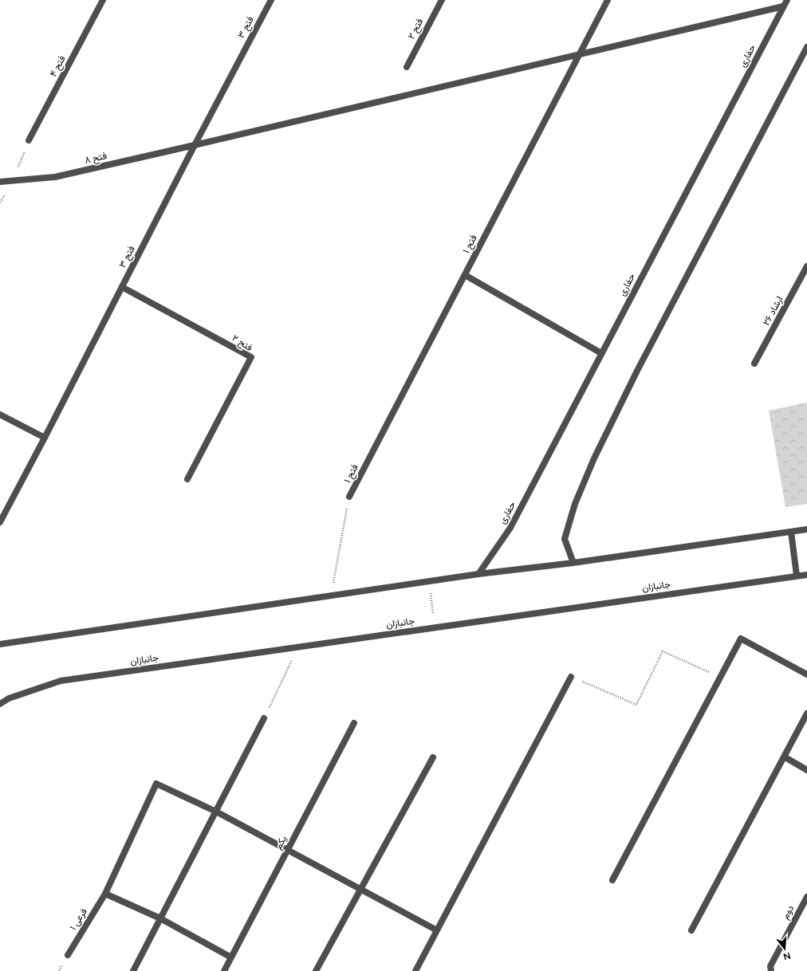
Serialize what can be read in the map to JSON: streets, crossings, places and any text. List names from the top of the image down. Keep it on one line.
{"streets":{"street":["فتح ۳","فتح ۲","حفاری","فتح ۴","فتح ۸","فتح ۱","ارشاد ۲۶","جانبازان","یکم","دوم","فرعی ۱"]},"crossings":[["فتح ۳","فتح ۲"],["فتح ۳","فتح ۸"],["حفاری","فتح ۸"],["فتح ۸","فتح ۱"]],"north":"bottom"}
